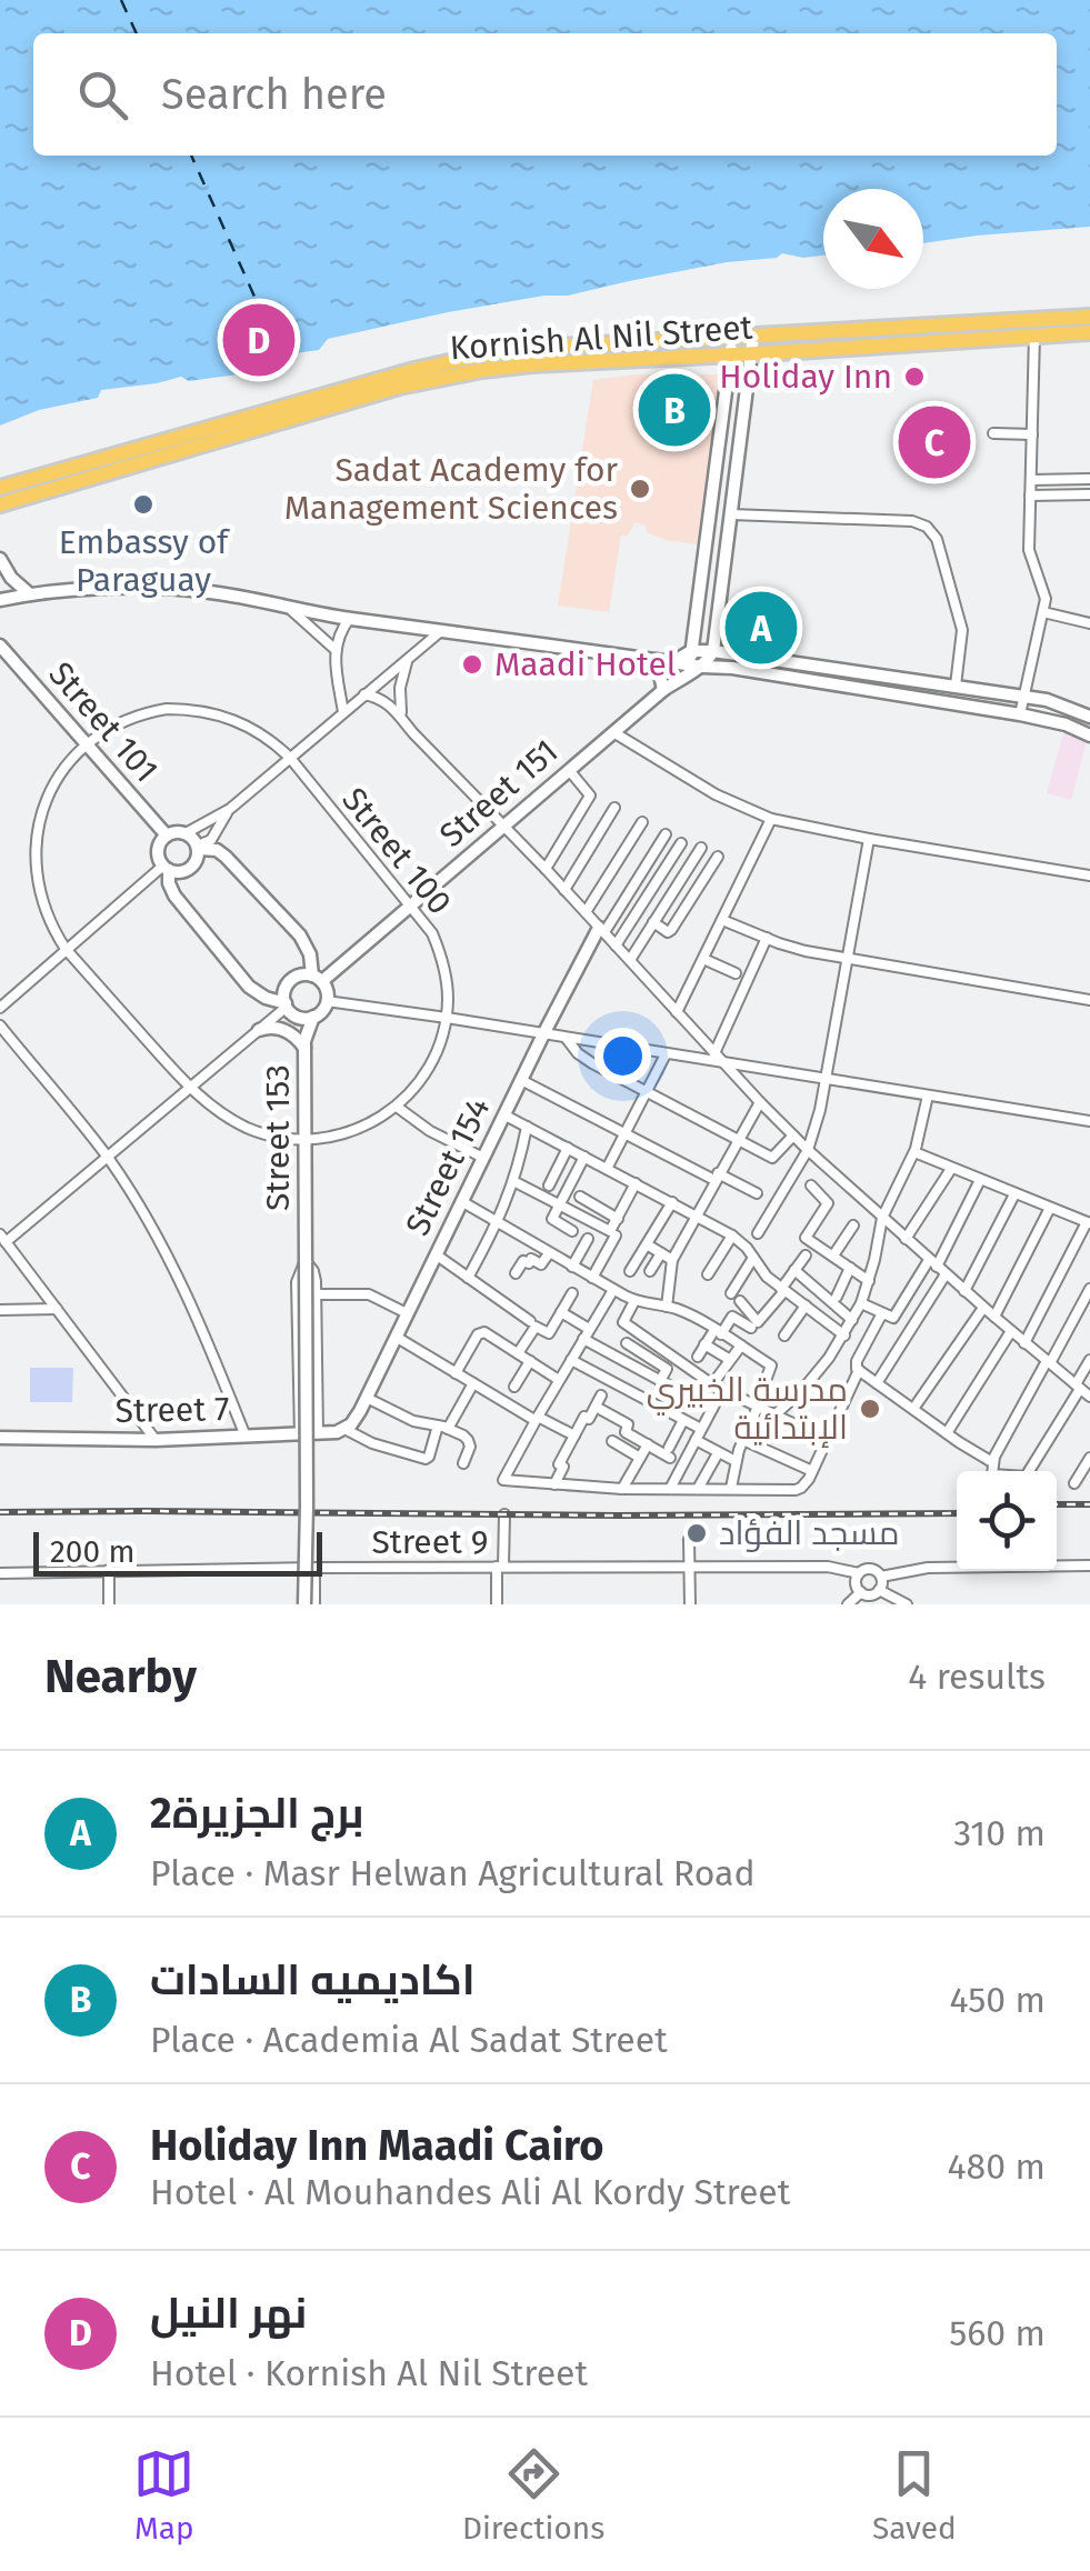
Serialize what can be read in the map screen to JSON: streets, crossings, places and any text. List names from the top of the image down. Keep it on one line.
{"streets":{"highway":["Kornish Al Nil Street"],"street":["Street 101","Street 151","Street 100","Street 153","Street 154","Street 7","Street 9"]},"crossings":[["Street 101","Street 100"],["Street 151","Street 100"],["Street 151","Street 153"],["Street 100","Street 153"],["Street 153","Street 7"],["Street 154","Street 7"]],"places":["Holiday Inn","Sadat Academy for Management Sciences","Embassy of Paraguay","Maadi Hotel","مدرسة الخبيري الإبتدائية","مسجد الفؤاد"],"scale_bar":"200 m","north":"bottom right","page":{"search":"Search here","pins":["D","B","C","A"],"scale":"200 m","heading":["Nearby","4 results"],"list":[{"mark":"A","name":"برج الجزيرة2","note":"Place · Masr Helwan Agricultural Road","value":"310 m"},{"mark":"B","name":"اكاديميه السادات","note":"Place · Academia Al Sadat Street","value":"450 m"},{"mark":"C","name":"Holiday Inn Maadi Cairo","note":"Hotel · Al Mouhandes Ali Al Kordy Street","value":"480 m"},{"mark":"D","name":"نهر النيل","note":"Hotel · Kornish Al Nil Street","value":"560 m"}],"nav":["Map","Directions","Saved"]}}
